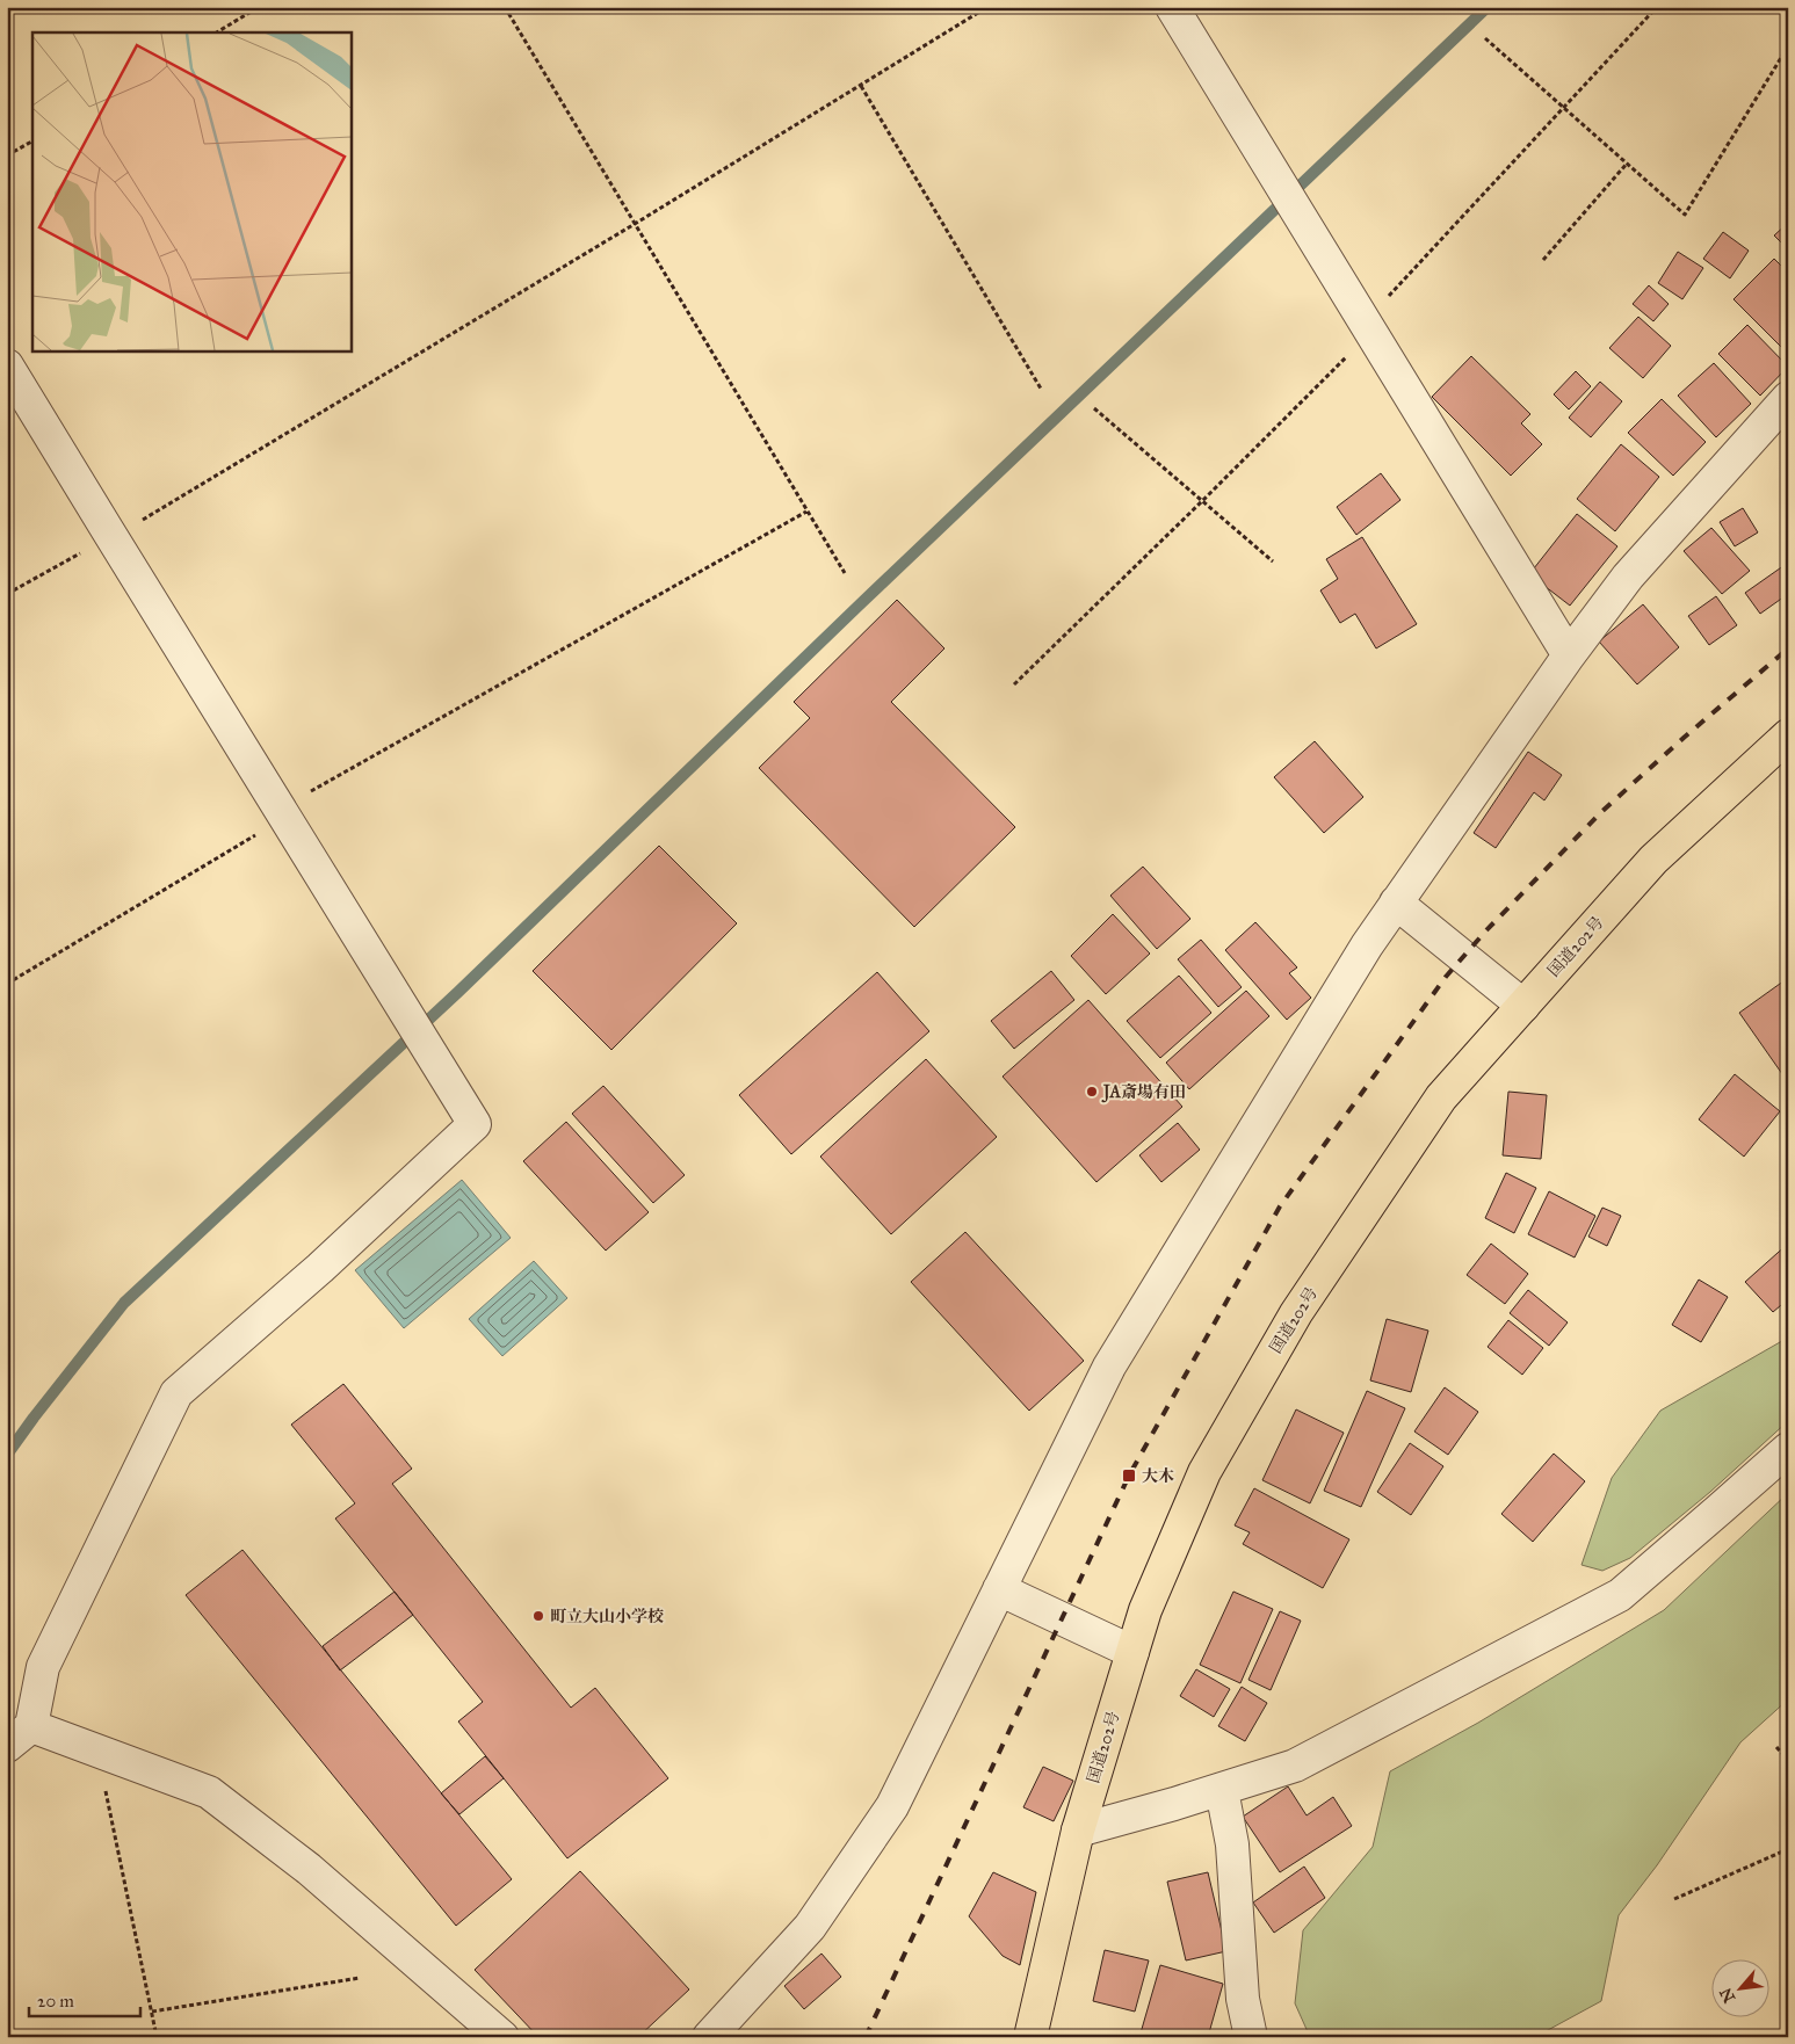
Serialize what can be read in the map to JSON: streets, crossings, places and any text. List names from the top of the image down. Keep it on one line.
{"streets":{"highway":["国道202号"]},"places":{"other":["JA斎場有田","町立大山小学校"],"transit":["大木"]},"scale_bar":"20 m","north":"bottom left"}
